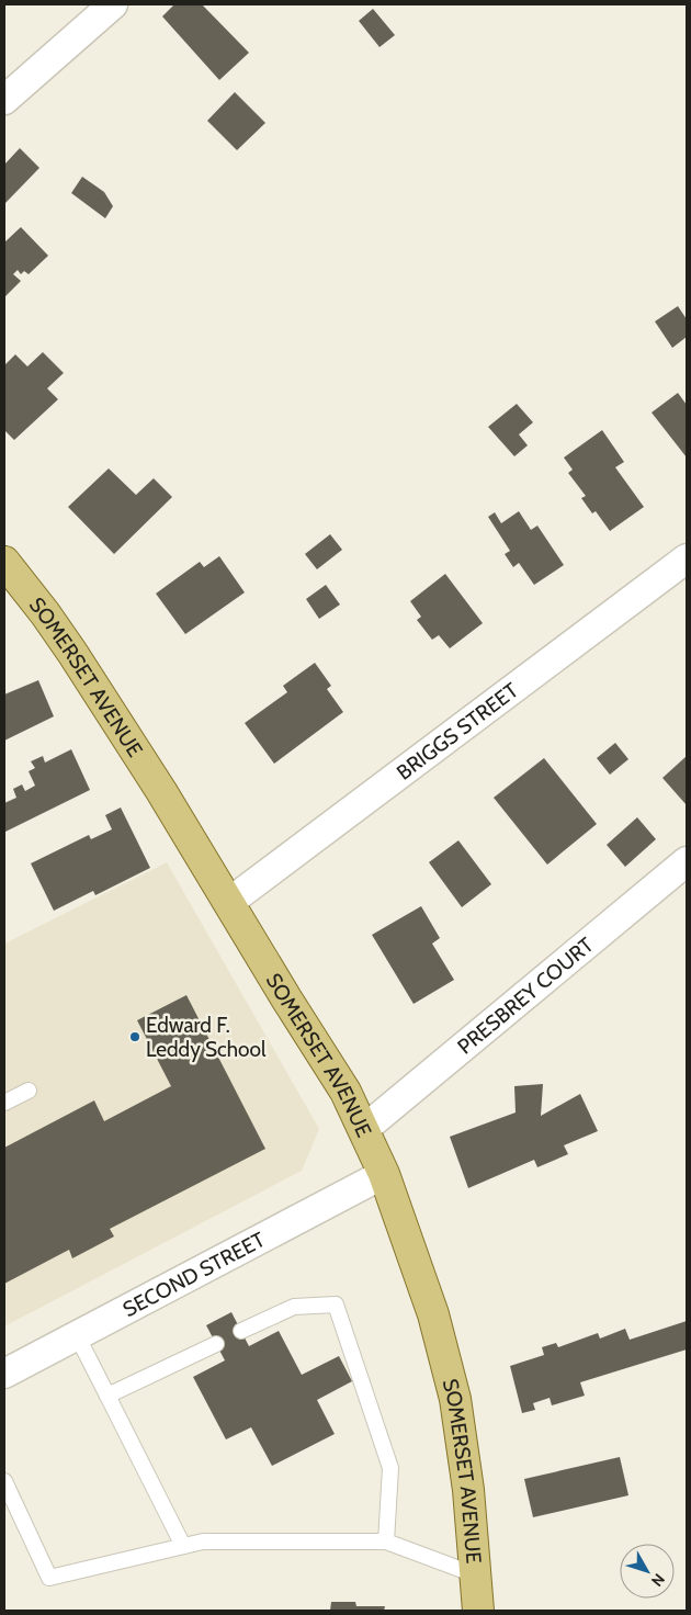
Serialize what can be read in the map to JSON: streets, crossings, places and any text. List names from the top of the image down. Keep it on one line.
{"streets":{"main road":["SOMERSET AVENUE"],"street":["BRIGGS STREET","PRESBREY COURT","SECOND STREET"]},"crossings":[["SOMERSET AVENUE","BRIGGS STREET"],["SOMERSET AVENUE","PRESBREY COURT"],["SOMERSET AVENUE","SECOND STREET"]],"places":["Edward F. Leddy School"],"north":"bottom right"}
